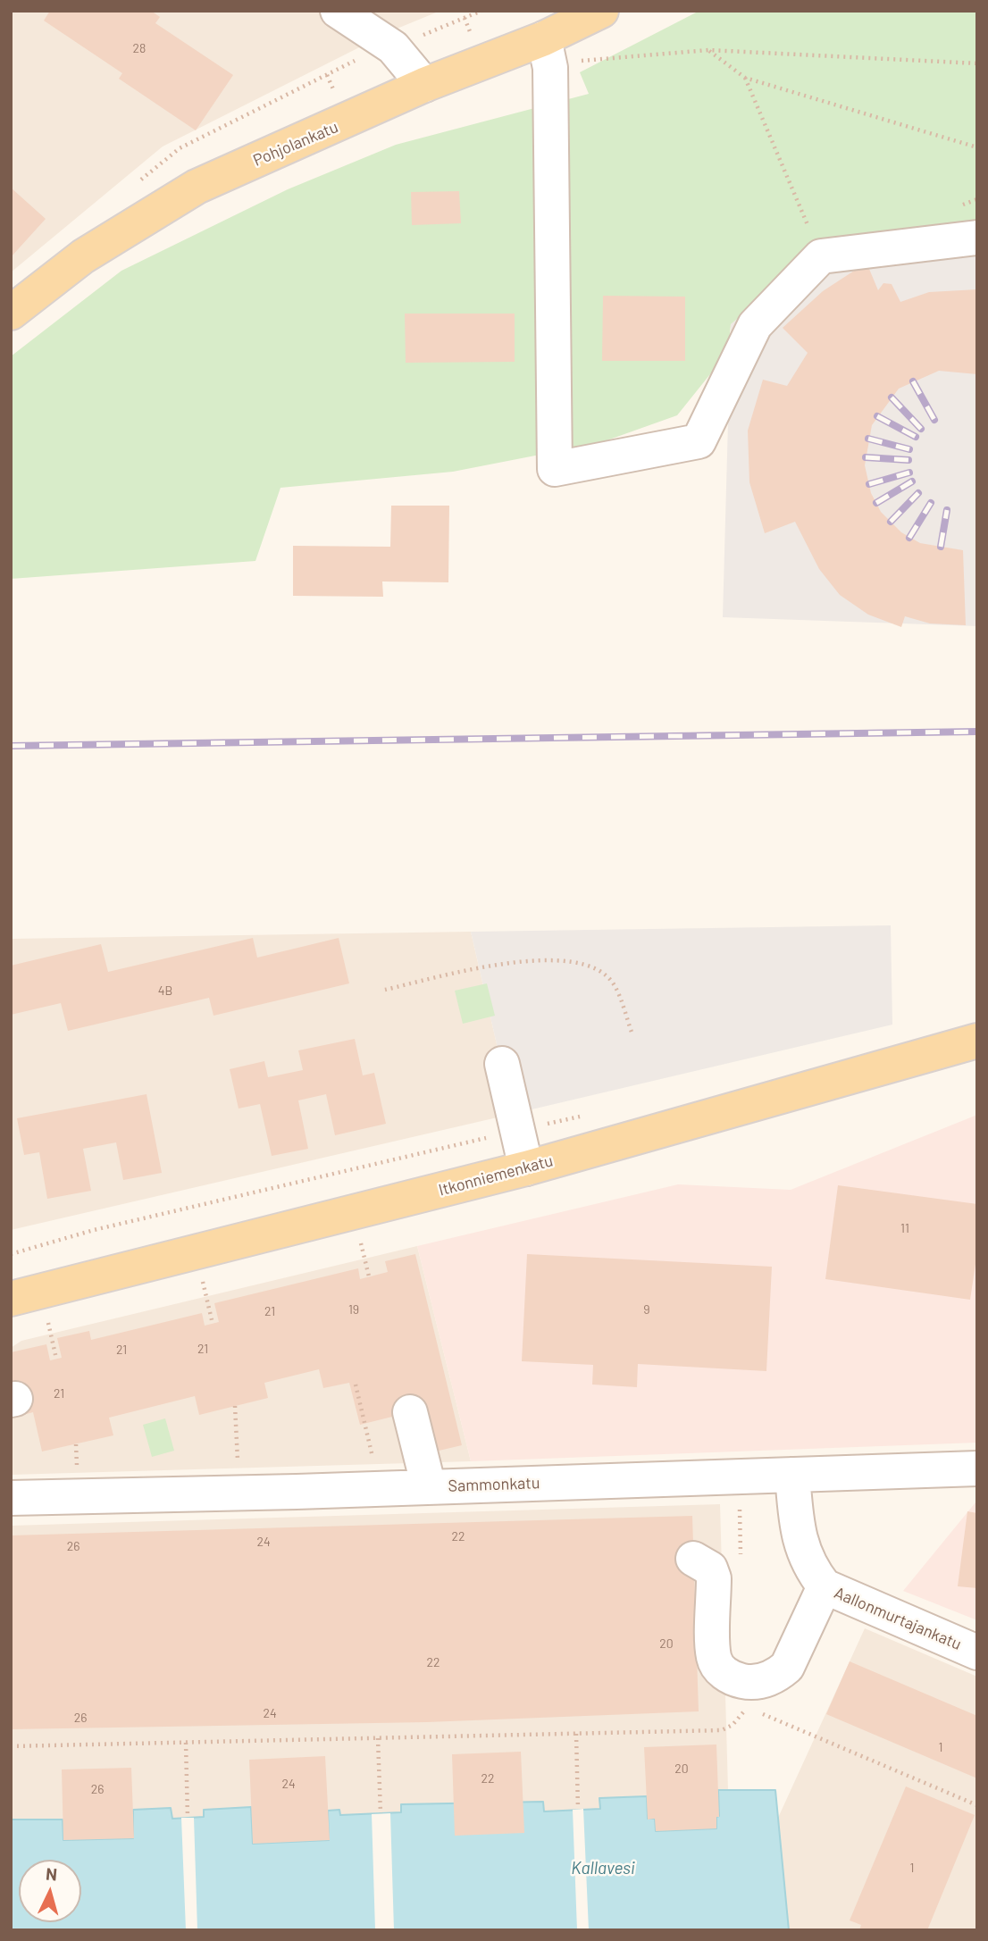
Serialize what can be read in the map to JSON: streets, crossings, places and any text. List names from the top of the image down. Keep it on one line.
{"streets":{"main road":["Pohjolankatu","Itkonniemenkatu"],"street":["Sammonkatu","Aallonmurtajankatu"]},"crossings":[["Sammonkatu","Aallonmurtajankatu"]],"water":["Kallavesi"],"house_numbers":["28","4B","11","19","9","21","21","21","21","22","24","26","20","22","24","26","1","20","22","24","26","1"],"north":"top"}
